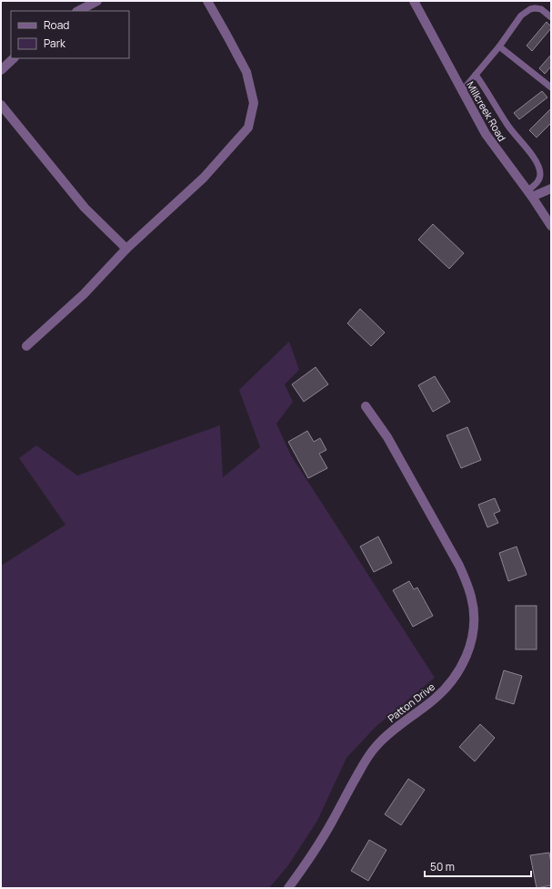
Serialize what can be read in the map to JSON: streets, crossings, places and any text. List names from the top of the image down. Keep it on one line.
{"streets":{"street":["Millcreek Road","Patton Drive"]},"legend":["Road","Park"],"scale_bar":"50 m"}
